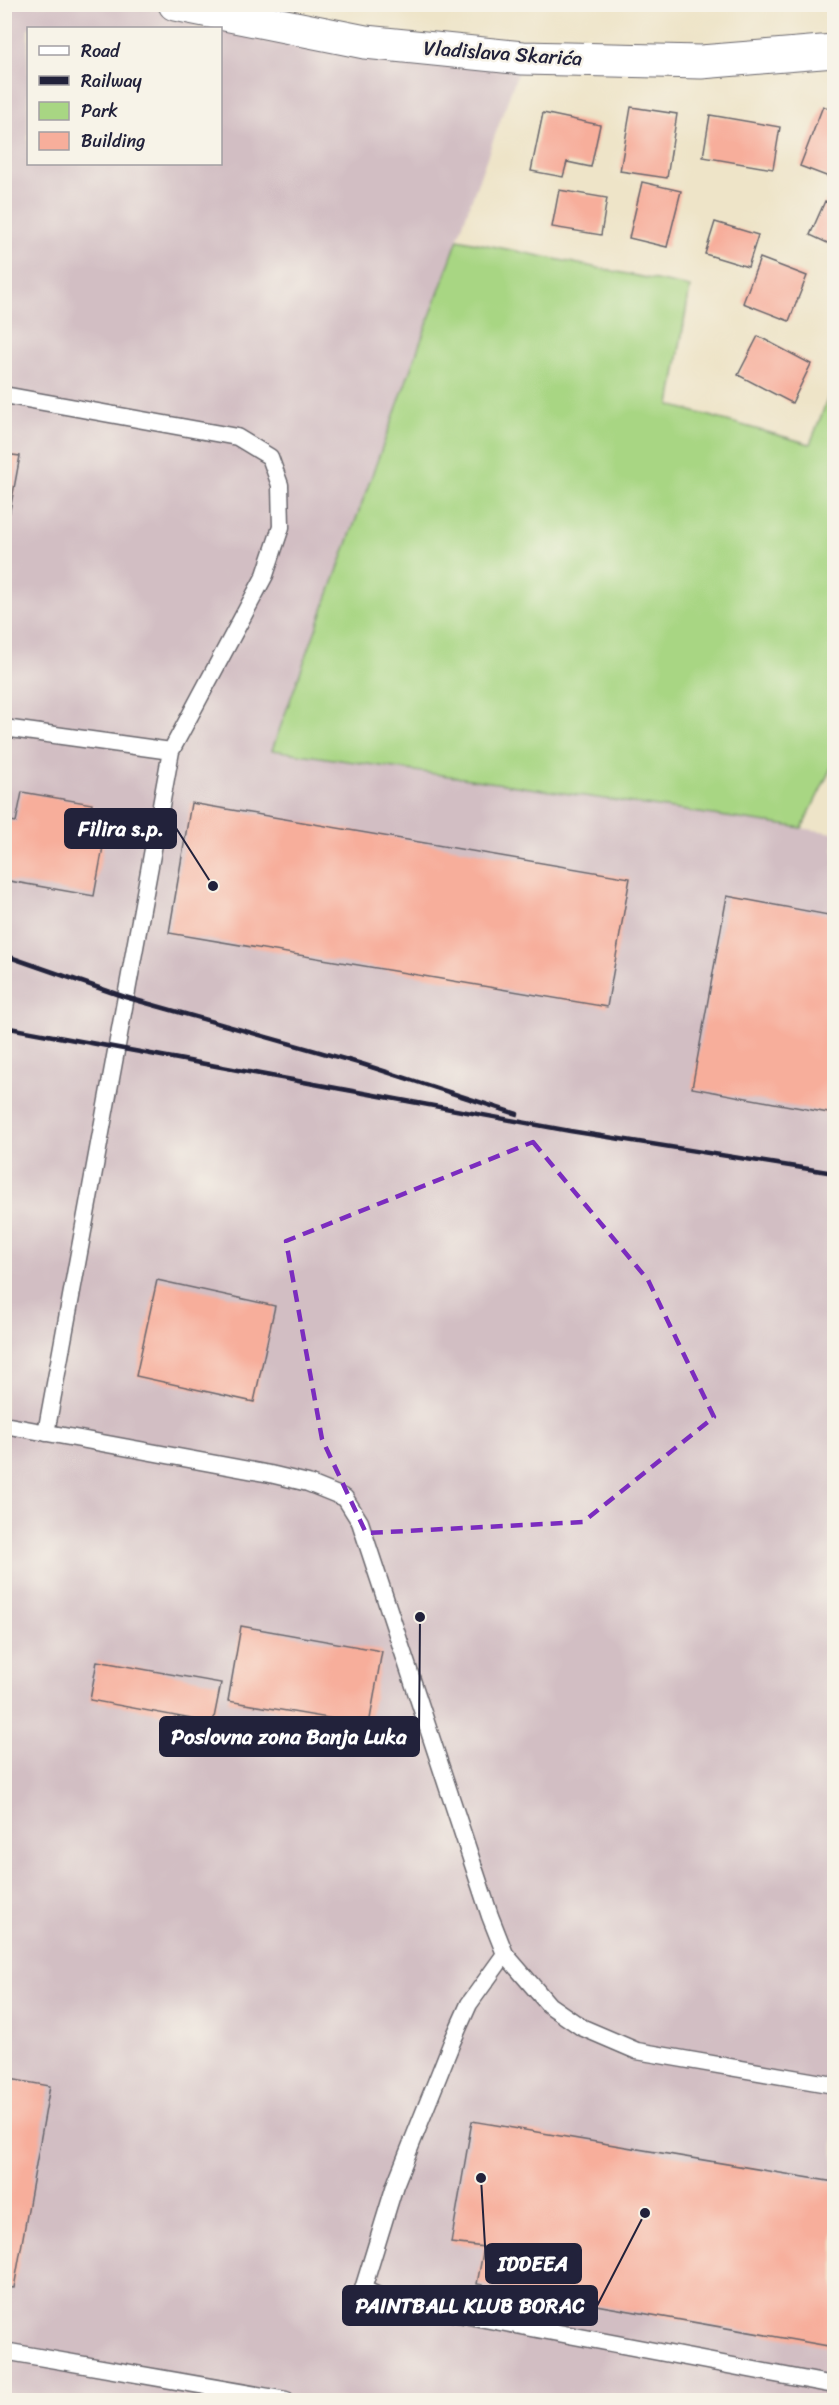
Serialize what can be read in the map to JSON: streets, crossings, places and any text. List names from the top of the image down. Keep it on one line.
{"streets":{"street":["Vladislava Skarića"]},"places":["Filira s.p.","Poslovna zona Banja Luka","IDDEEA","PAINTBALL KLUB BORAC"],"legend":["Road","Railway","Park","Building"]}
